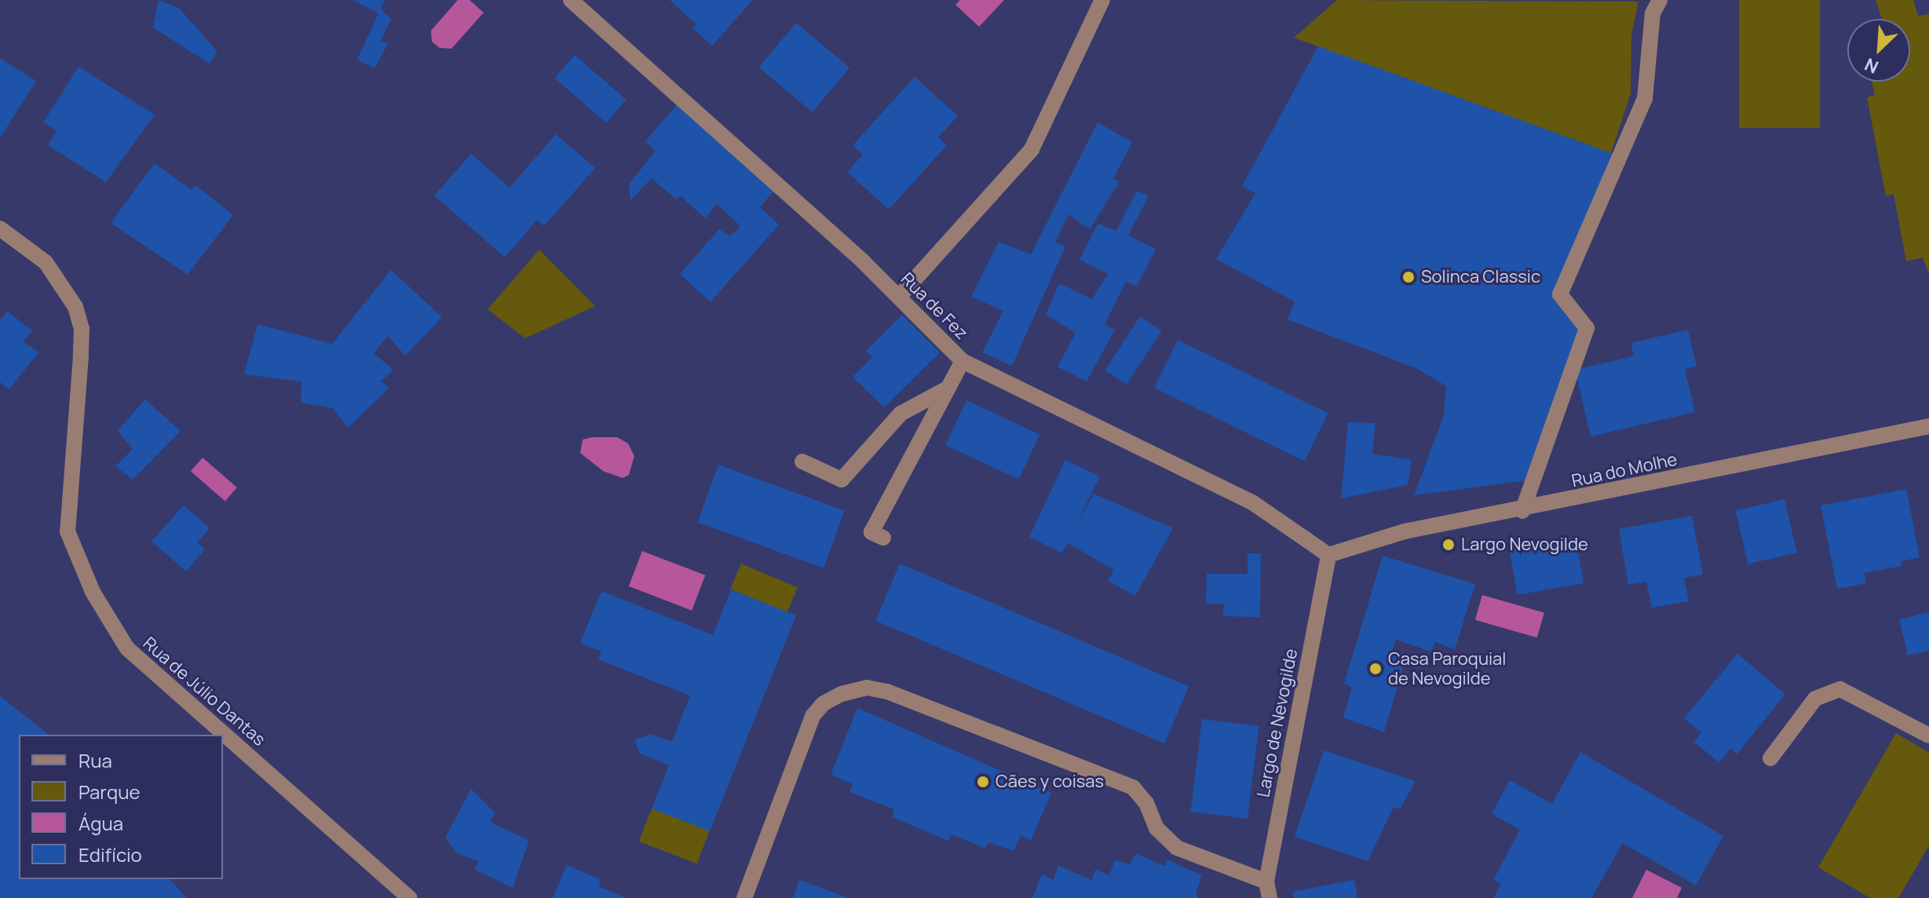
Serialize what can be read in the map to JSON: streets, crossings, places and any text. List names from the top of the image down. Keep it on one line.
{"streets":{"street":["Rua de Fez","Rua do Molhe","Rua de Júlio Dantas","Largo de Nevogilde"]},"crossings":[["Rua de Fez","Rua do Molhe"],["Rua de Fez","Largo de Nevogilde"],["Rua do Molhe","Largo de Nevogilde"]],"places":["Solinca Classic","Largo Nevogilde","Casa Paroquial de Nevogilde","Cães y coisas"],"legend":["Rua","Parque","Água","Edifício"],"north":"bottom left"}
